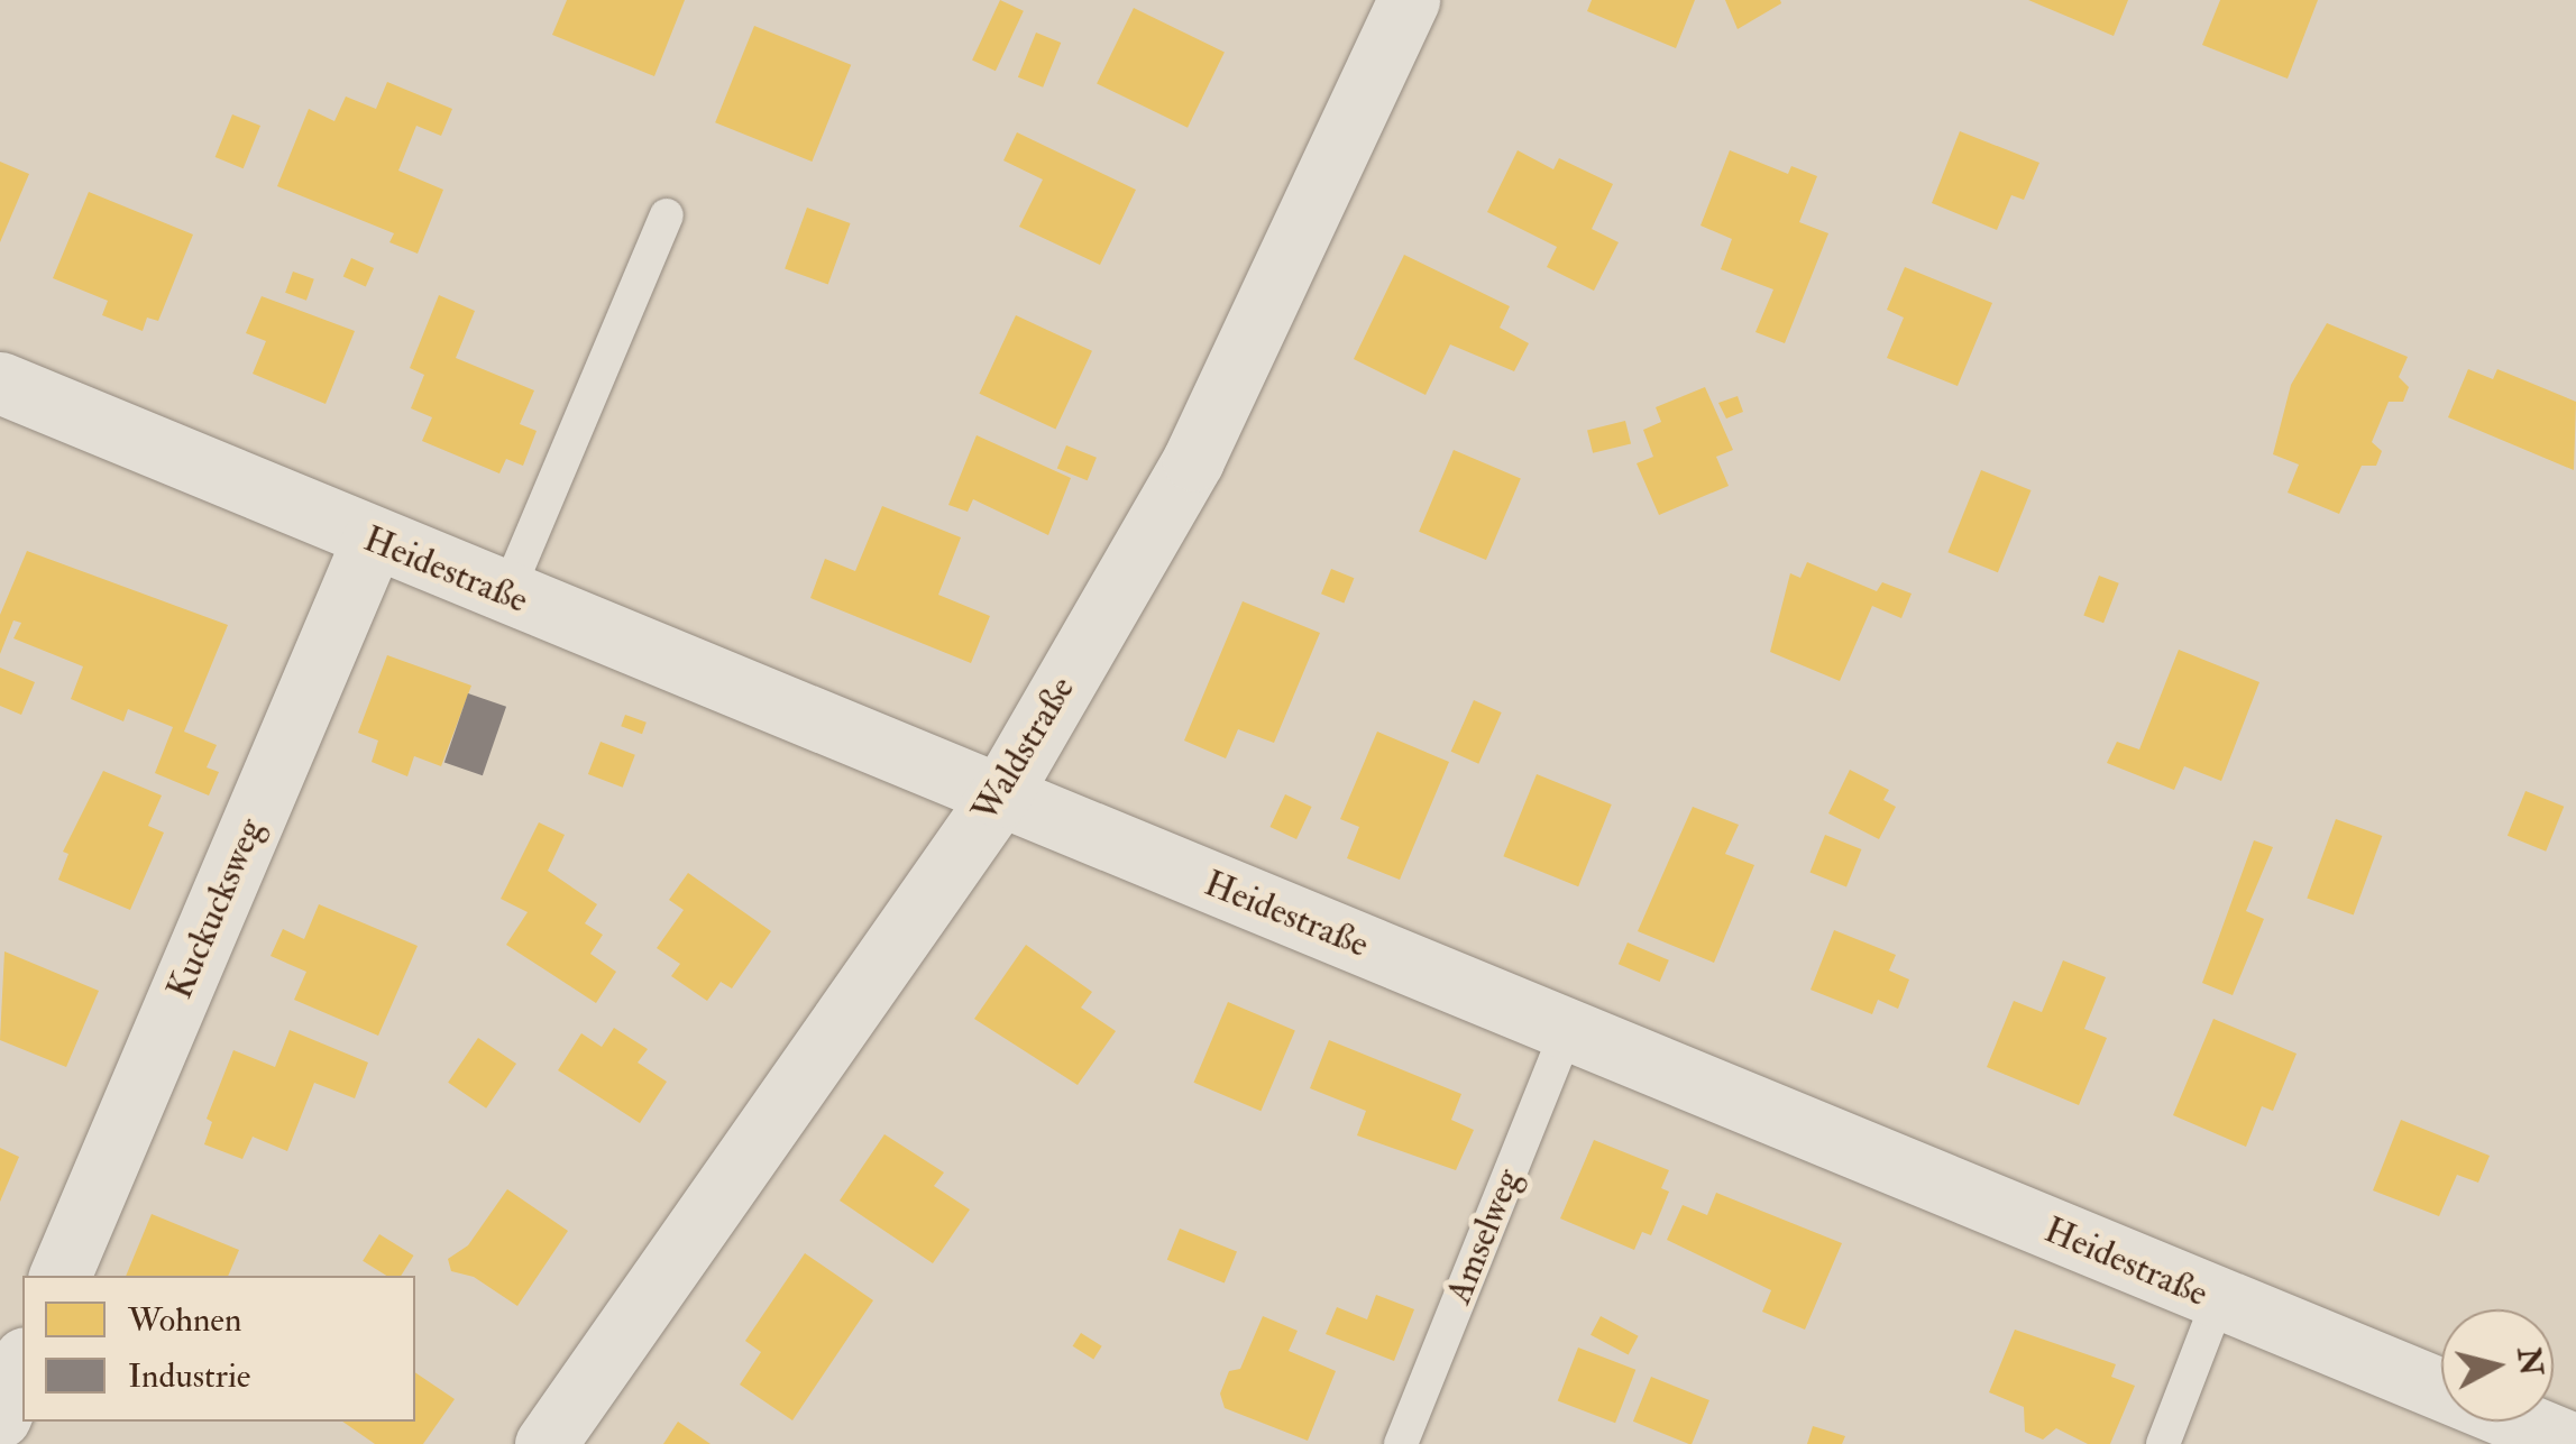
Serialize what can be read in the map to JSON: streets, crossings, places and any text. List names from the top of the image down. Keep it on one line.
{"streets":{"street":["Heidestraße","Waldstraße","Kuckucksweg"],"lane":["Amselweg"]},"crossings":[["Heidestraße","Waldstraße"],["Heidestraße","Kuckucksweg"],["Heidestraße","Amselweg"]],"legend":["Wohnen","Industrie"],"north":"right"}
